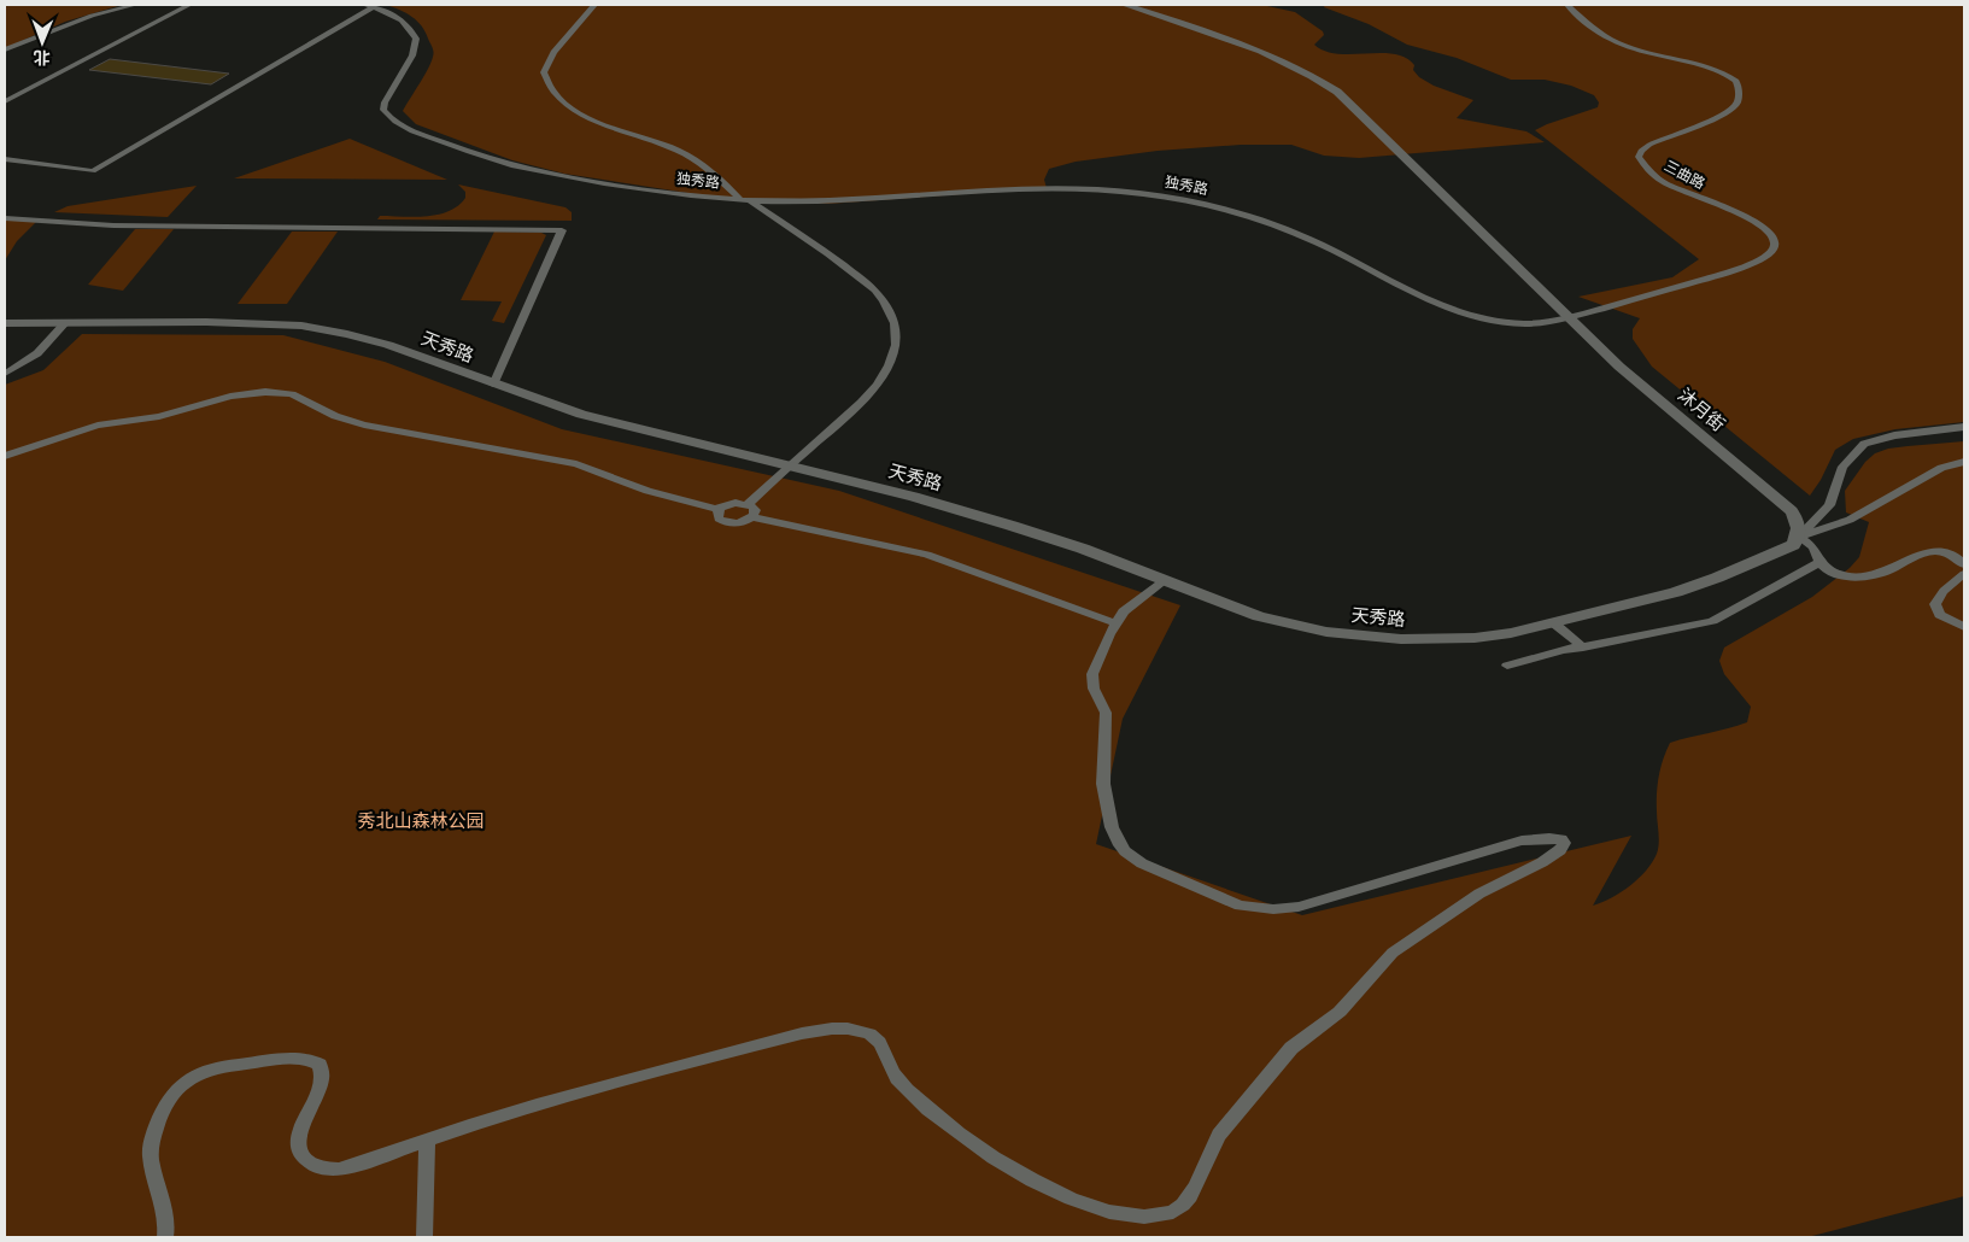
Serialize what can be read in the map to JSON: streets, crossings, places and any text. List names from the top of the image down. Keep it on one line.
{"streets":{"main road":["天秀路","沐月街"],"street":["三曲路","独秀路"]},"crossings":[["三曲路","独秀路"],["三曲路","沐月街"],["独秀路","沐月街"],["天秀路","沐月街"]],"parks":["秀北山森林公园"],"north":"bottom"}
